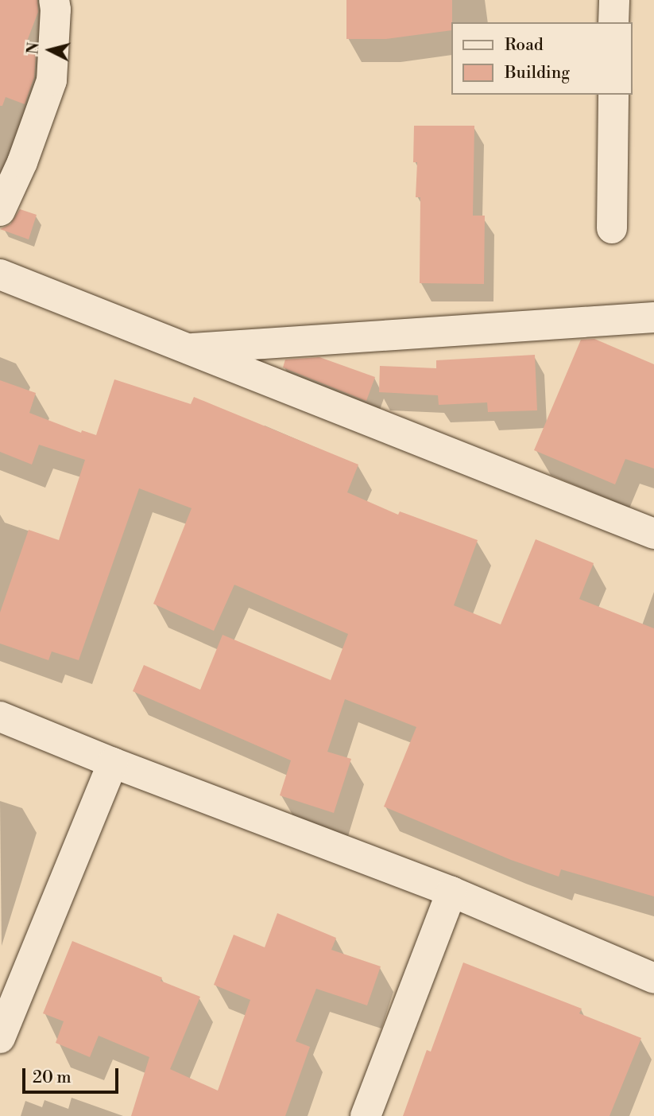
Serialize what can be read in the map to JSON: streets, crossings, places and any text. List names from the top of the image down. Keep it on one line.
{"legend":["Road","Building"],"scale_bar":"20 m","north":"left"}
